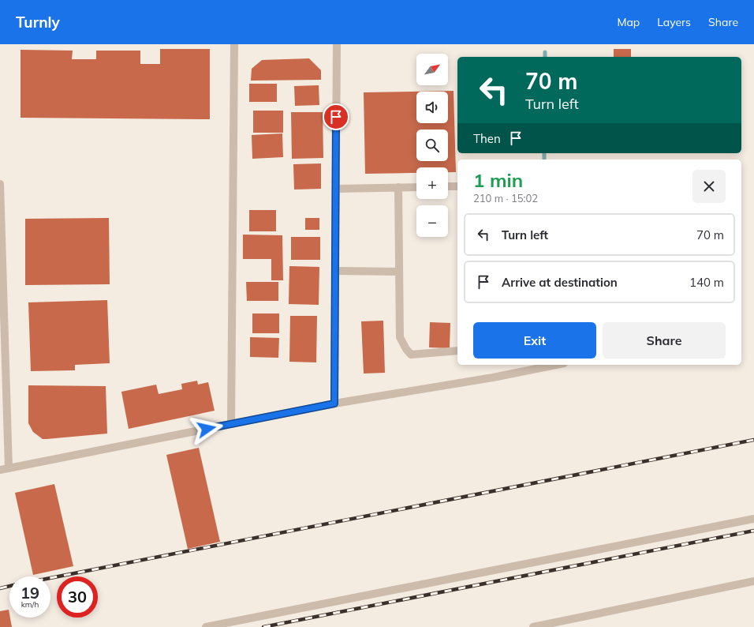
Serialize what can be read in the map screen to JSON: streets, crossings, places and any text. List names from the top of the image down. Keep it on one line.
{"north":"top right","page":{"header":"Turnly","nav":["Map","Layers","Share"],"map_buttons":["+","−"],"turn":["70 m","Turn left"],"then":"Then","heading":["1 min","210 m · 15:02"],"list":[{"name":"Turn left","value":"70 m"},{"name":"Arrive at destination","value":"140 m"}],"buttons":["Exit","Share"],"speed":"19 km/h","limit":"30"}}
